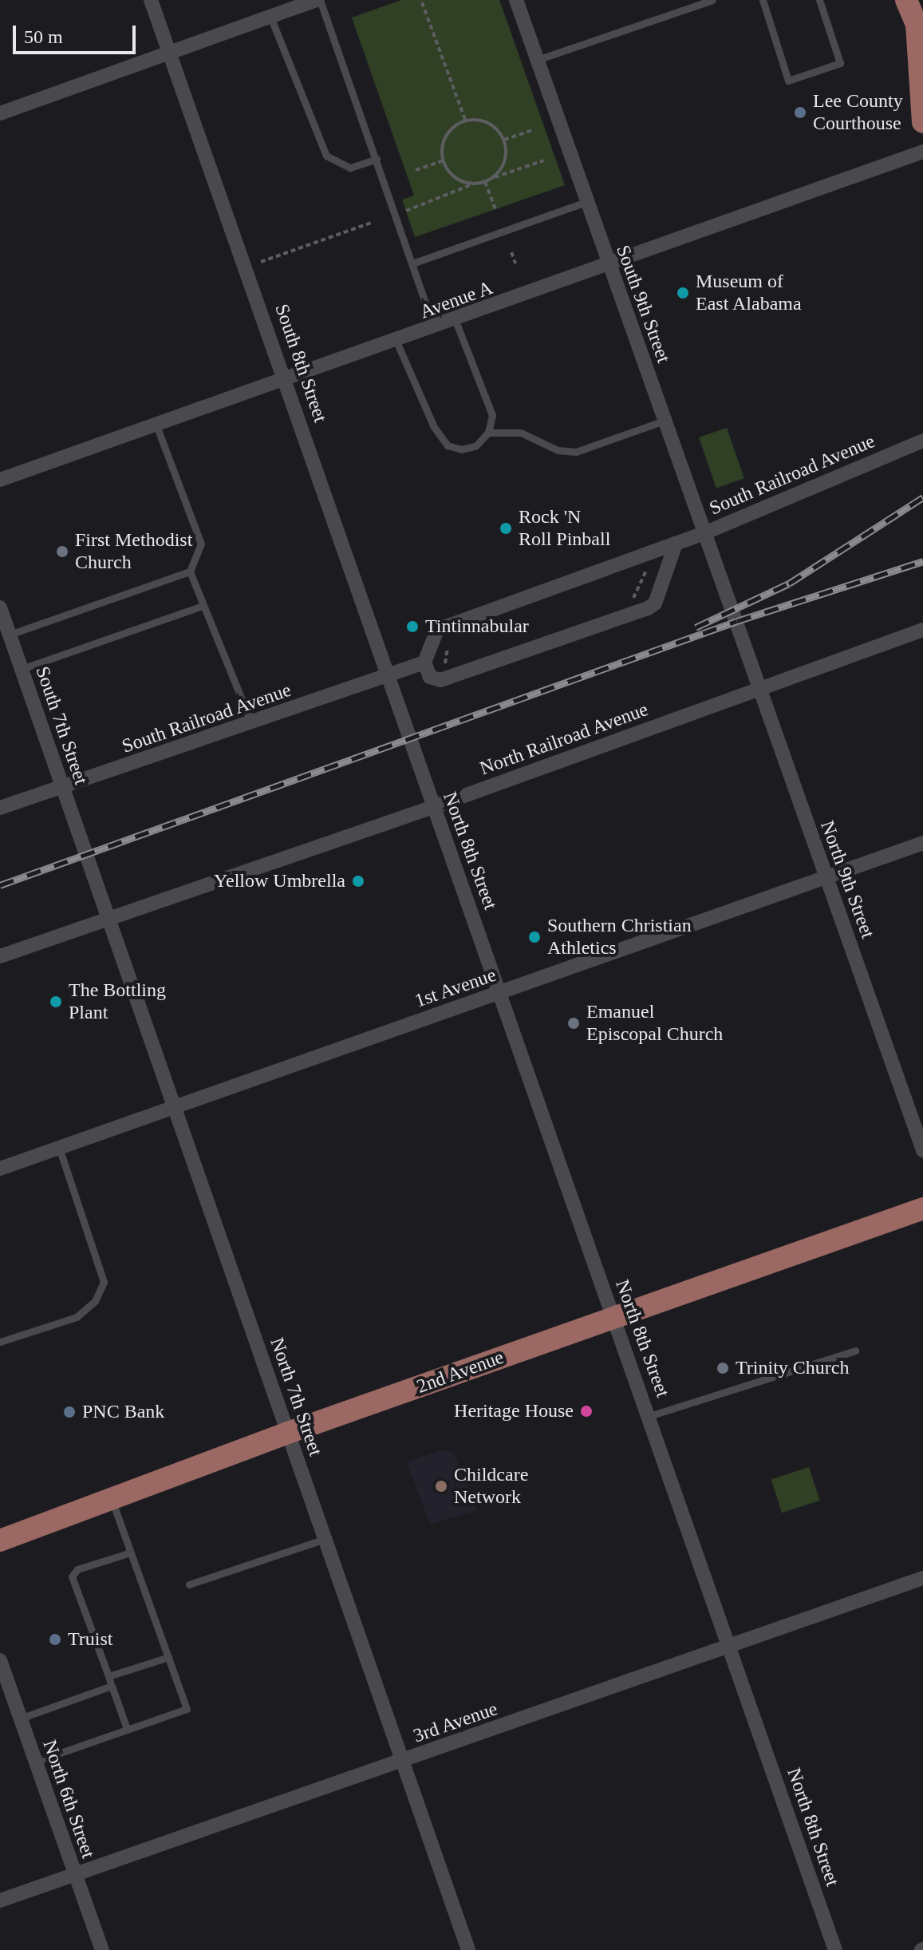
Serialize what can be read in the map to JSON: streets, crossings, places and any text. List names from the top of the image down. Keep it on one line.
{"streets":{"main road":["2nd Avenue"],"street":["Avenue A","South 9th Street","South 8th Street","South Railroad Avenue","South 7th Street","North Railroad Avenue","North 8th Street","North 9th Street","1st Avenue","North 7th Street","3rd Avenue","North 6th Street"]},"crossings":[["Avenue A","South 9th Street"],["Avenue A","South 8th Street"],["South 9th Street","South Railroad Avenue"],["South 9th Street","North 9th Street"],["South 8th Street","South Railroad Avenue"],["South 8th Street","North 8th Street"],["South Railroad Avenue","South 7th Street"],["South 7th Street","North 7th Street"],["North Railroad Avenue","North 8th Street"],["North Railroad Avenue","North 9th Street"],["North Railroad Avenue","North 7th Street"],["North 8th Street","1st Avenue"],["North 8th Street","2nd Avenue"],["North 8th Street","3rd Avenue"],["North 9th Street","1st Avenue"],["1st Avenue","North 7th Street"],["2nd Avenue","North 7th Street"],["North 7th Street","3rd Avenue"],["3rd Avenue","North 6th Street"]],"places":["Lee County Courthouse","Museum of East Alabama","Rock 'N Roll Pinball","First Methodist Church","Tintinnabular","Yellow Umbrella","Southern Christian Athletics","The Bottling Plant","Emanuel Episcopal Church","Trinity Church","Heritage House","PNC Bank","Childcare Network","Truist"],"scale_bar":"50 m"}
